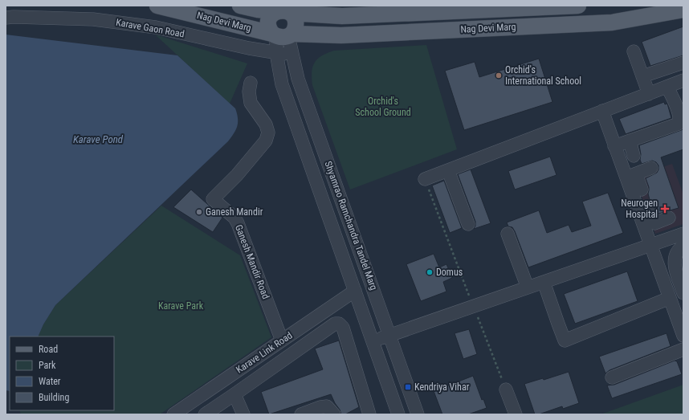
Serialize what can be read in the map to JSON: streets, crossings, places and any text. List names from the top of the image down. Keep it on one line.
{"streets":{"main road":["Nag Devi Marg"],"street":["Karave Gaon Road","Shyamrao Ramchandra Tandel Marg","Ganesh Mandir Road","Karave Link Road"]},"crossings":[["Nag Devi Marg","Shyamrao Ramchandra Tandel Marg"],["Karave Gaon Road","Shyamrao Ramchandra Tandel Marg"],["Shyamrao Ramchandra Tandel Marg","Karave Link Road"],["Ganesh Mandir Road","Karave Link Road"]],"water":["Karave Pond"],"parks":["Orchid's School Ground","Karave Park"],"places":{"other":["Orchid's International School","Ganesh Mandir","Domus"],"health":["Neurogen Hospital"],"transit":["Kendriya Vihar"]},"legend":["Road","Park","Water","Building"]}
